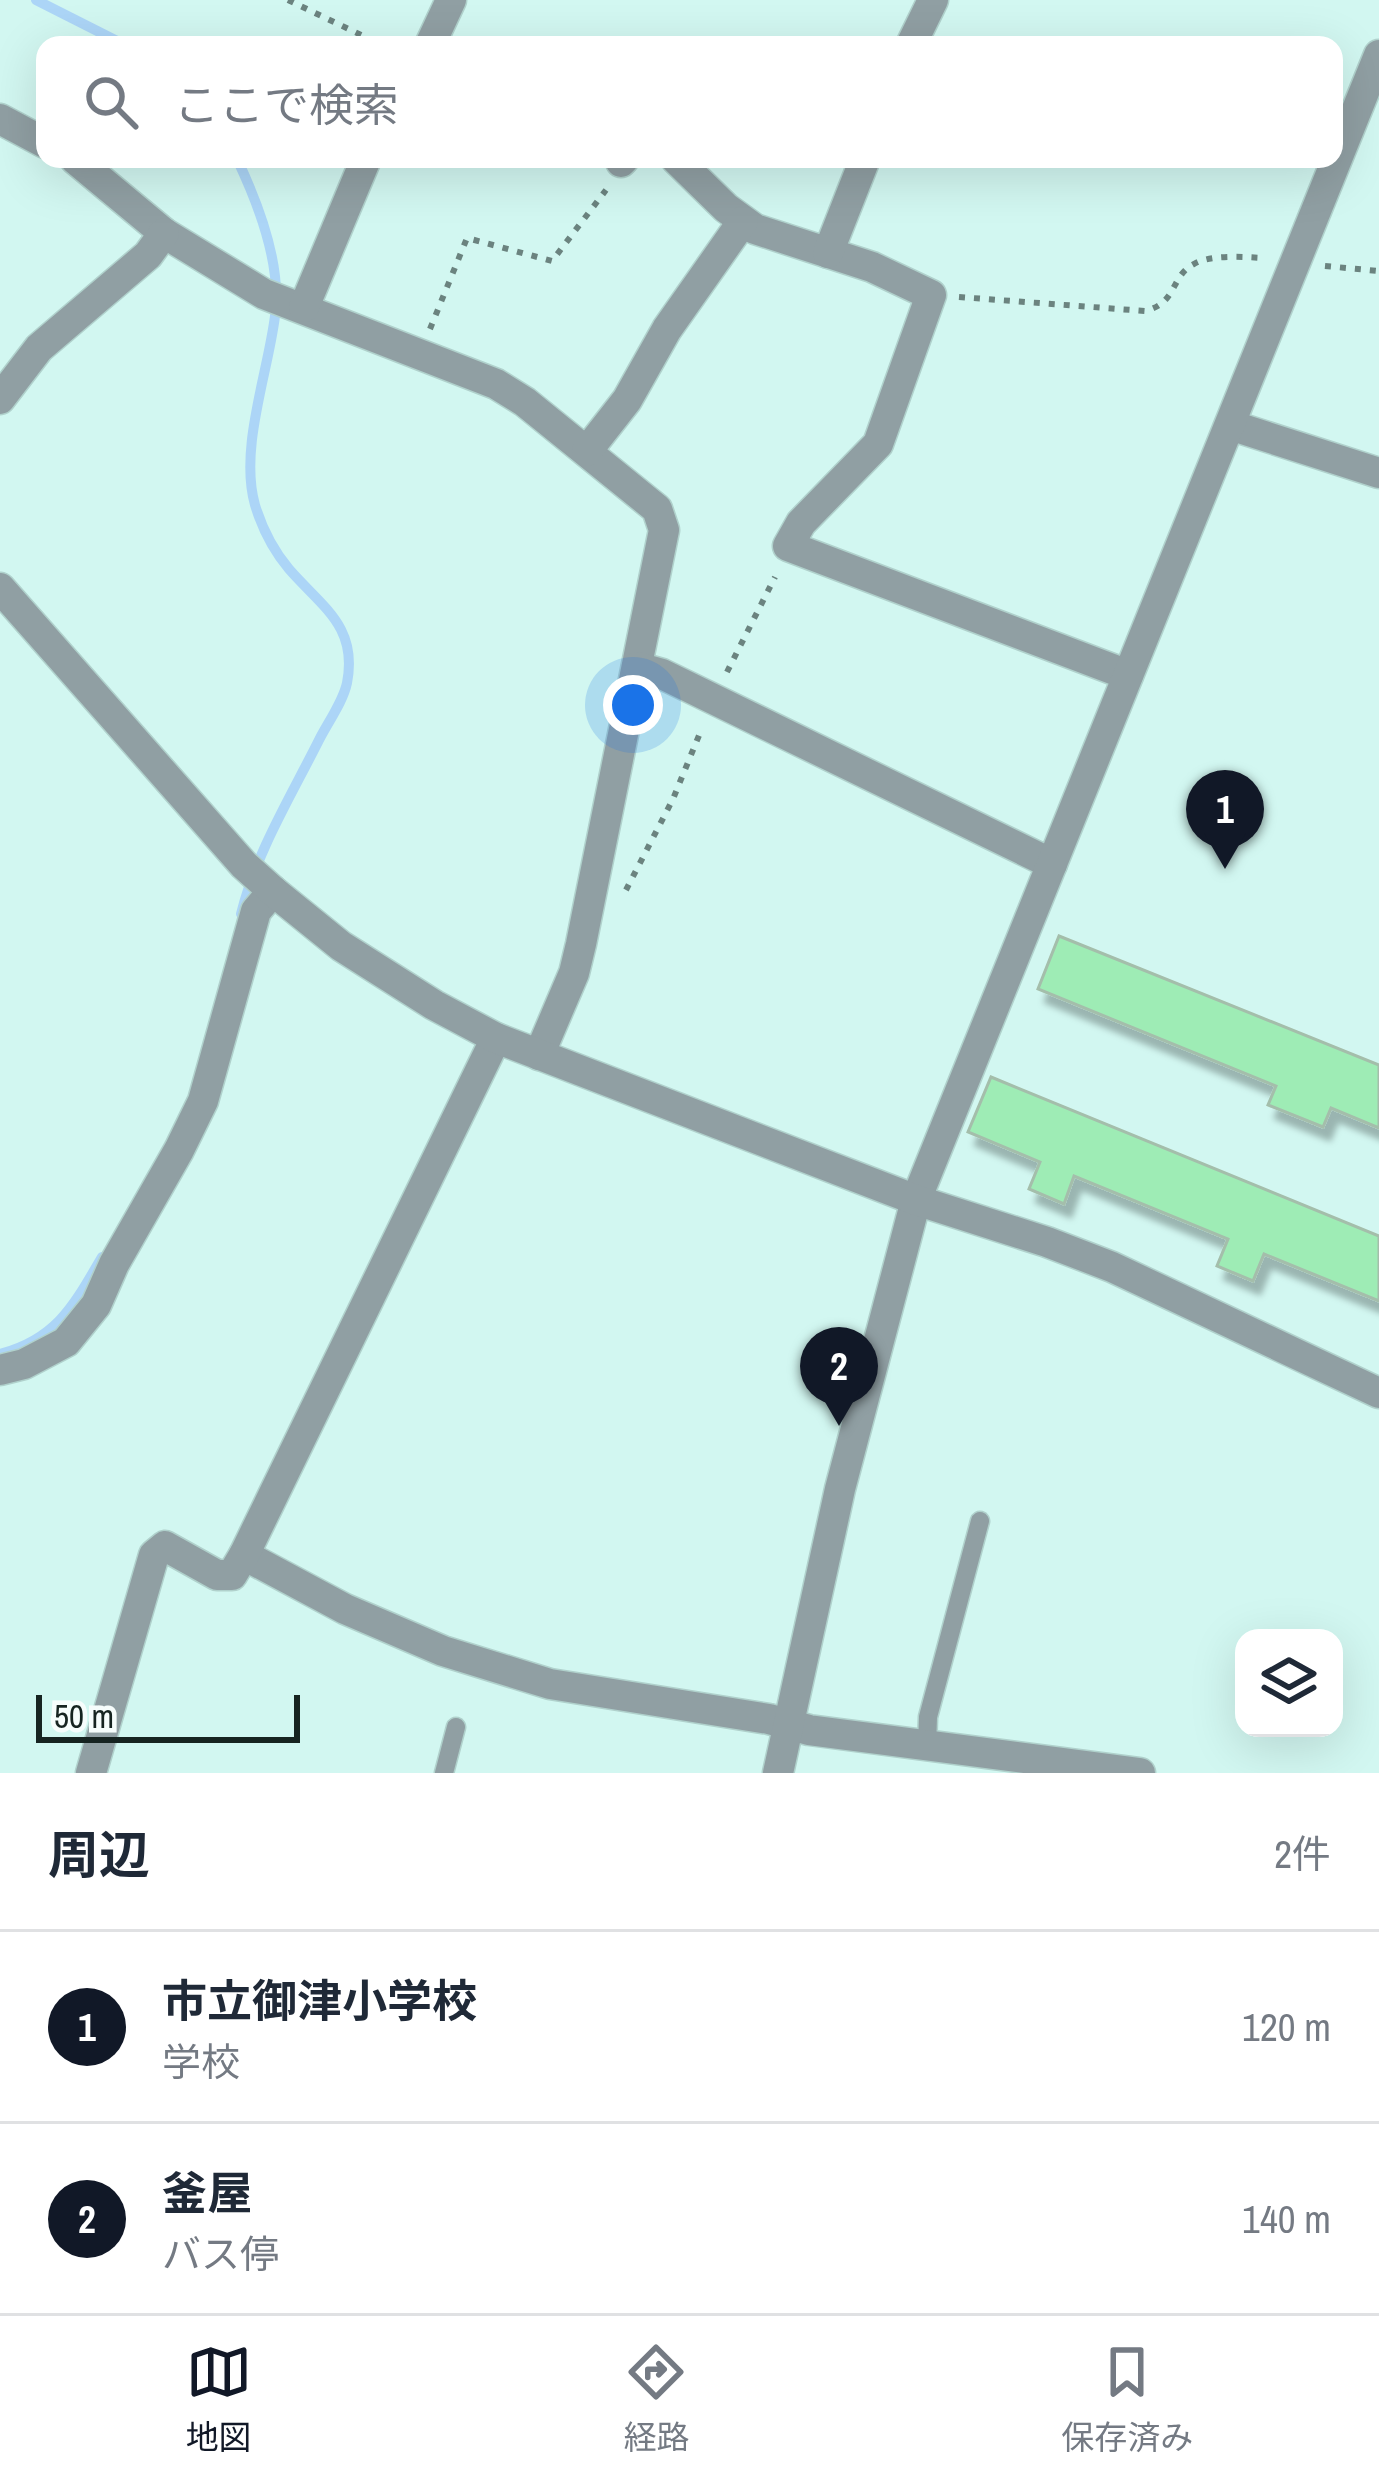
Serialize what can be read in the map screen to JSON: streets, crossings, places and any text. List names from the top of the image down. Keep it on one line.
{"scale_bar":"50 m","page":{"search":"ここで検索","pins":["1","2"],"scale":"50 m","heading":["周辺","2件"],"list":[{"mark":"1","name":"市立御津小学校","note":"学校","value":"120 m"},{"mark":"2","name":"釜屋","note":"バス停","value":"140 m"}],"nav":["地図","経路","保存済み"]}}
